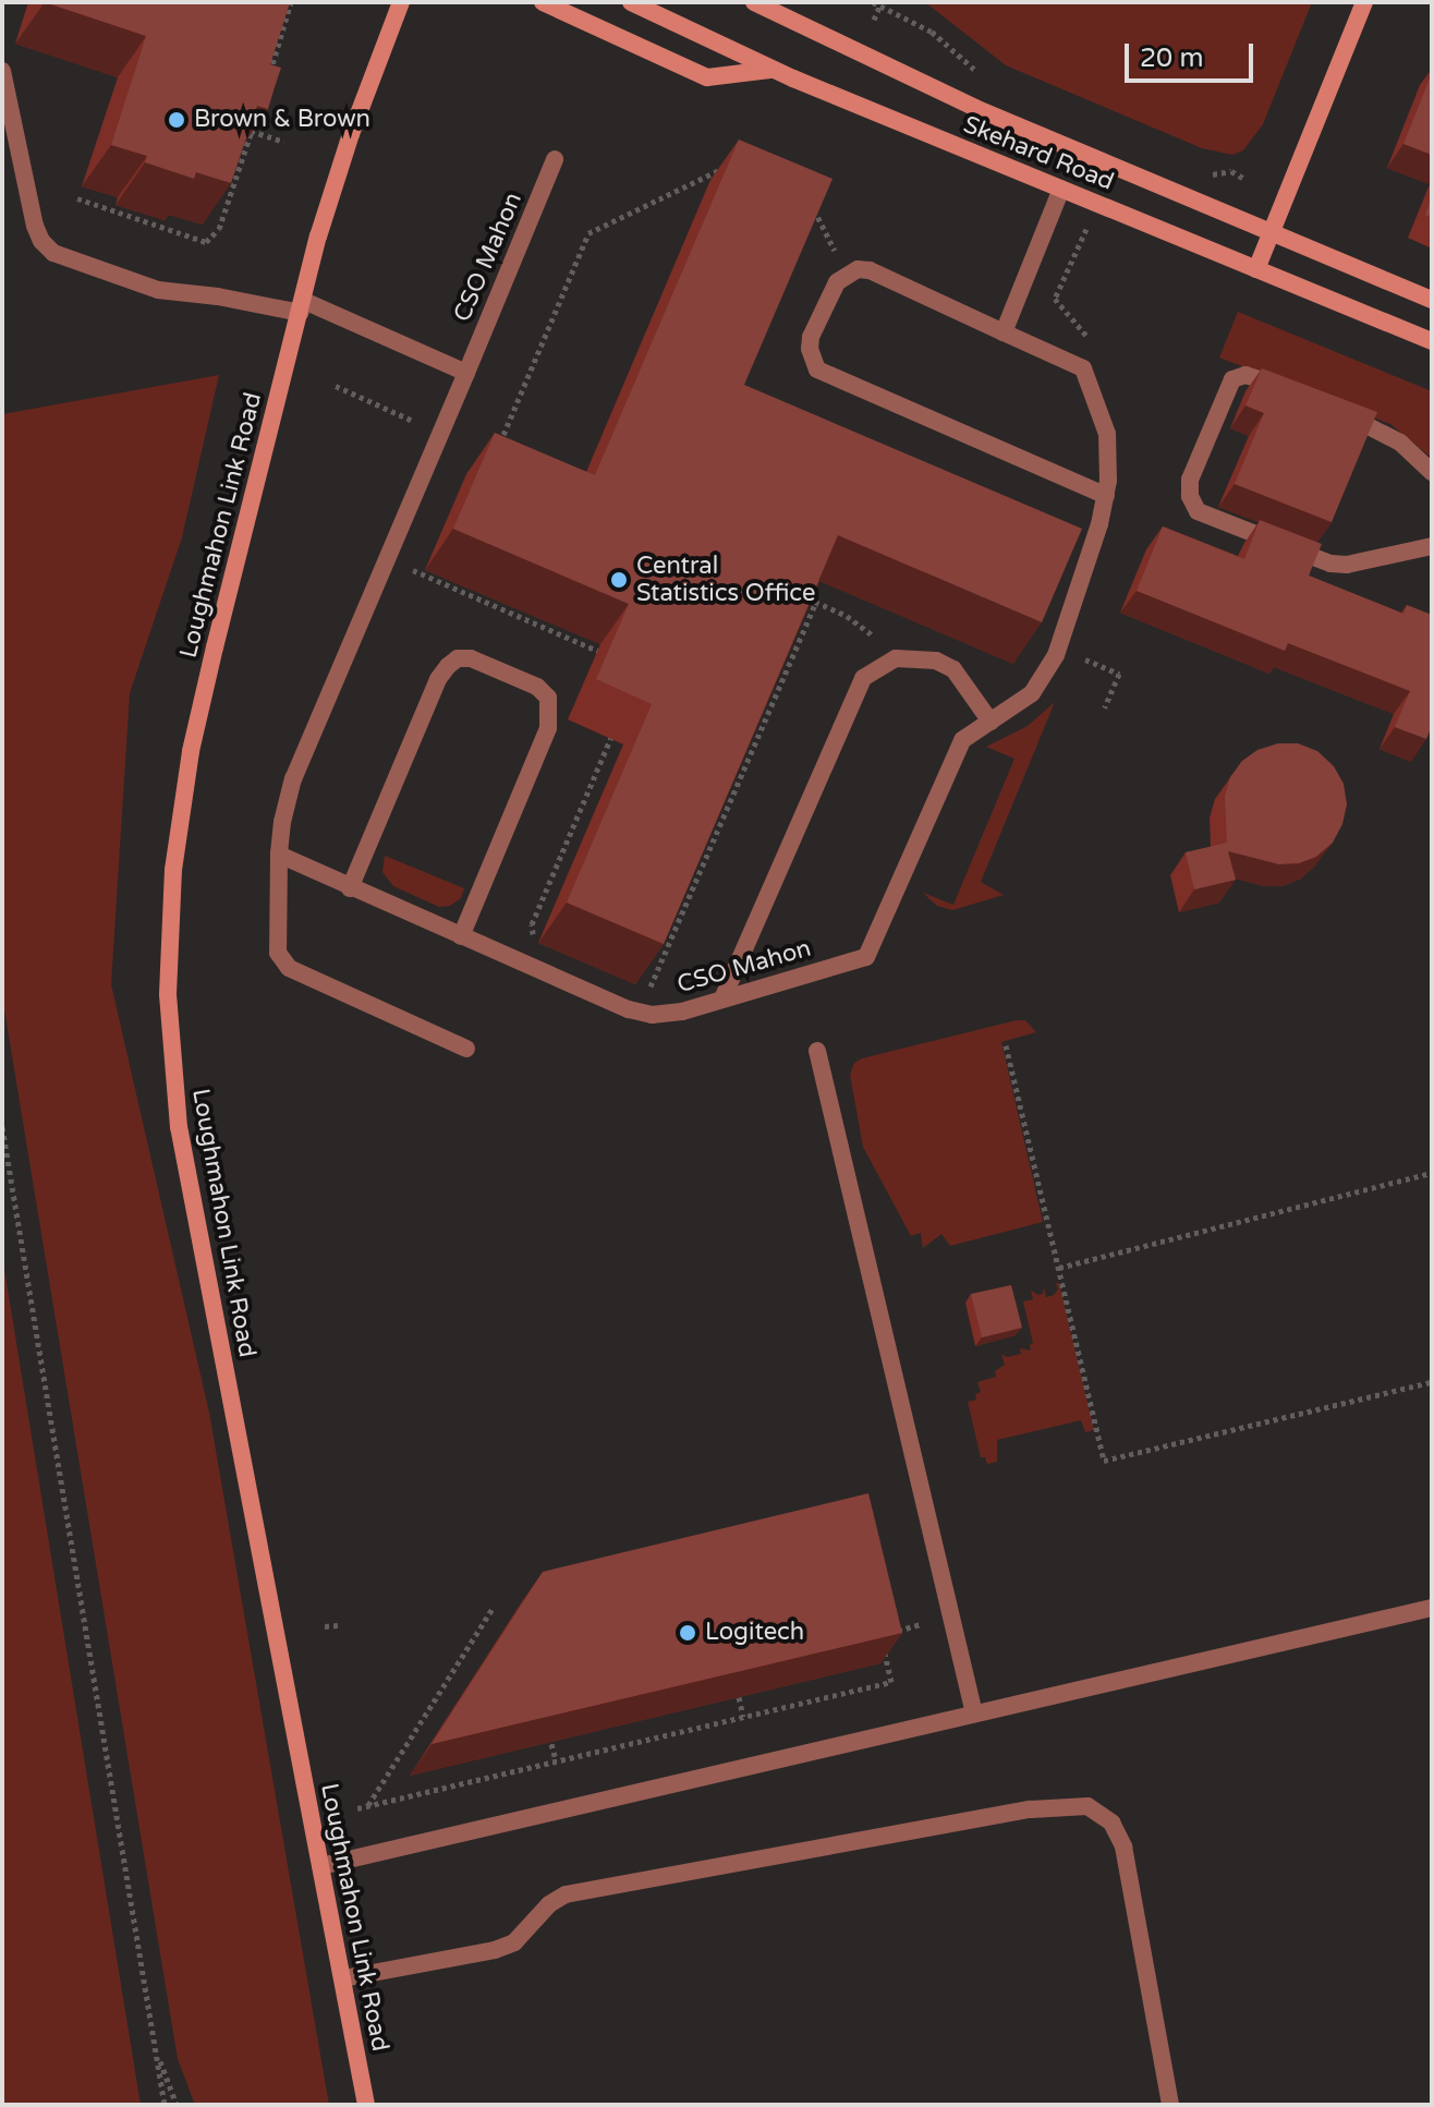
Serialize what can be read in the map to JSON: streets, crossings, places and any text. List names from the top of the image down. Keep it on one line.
{"streets":{"main road":["Skehard Road","Loughmahon Link Road"],"street":["CSO Mahon"]},"places":["Brown & Brown","Central Statistics Office","Logitech"],"scale_bar":"20 m"}
